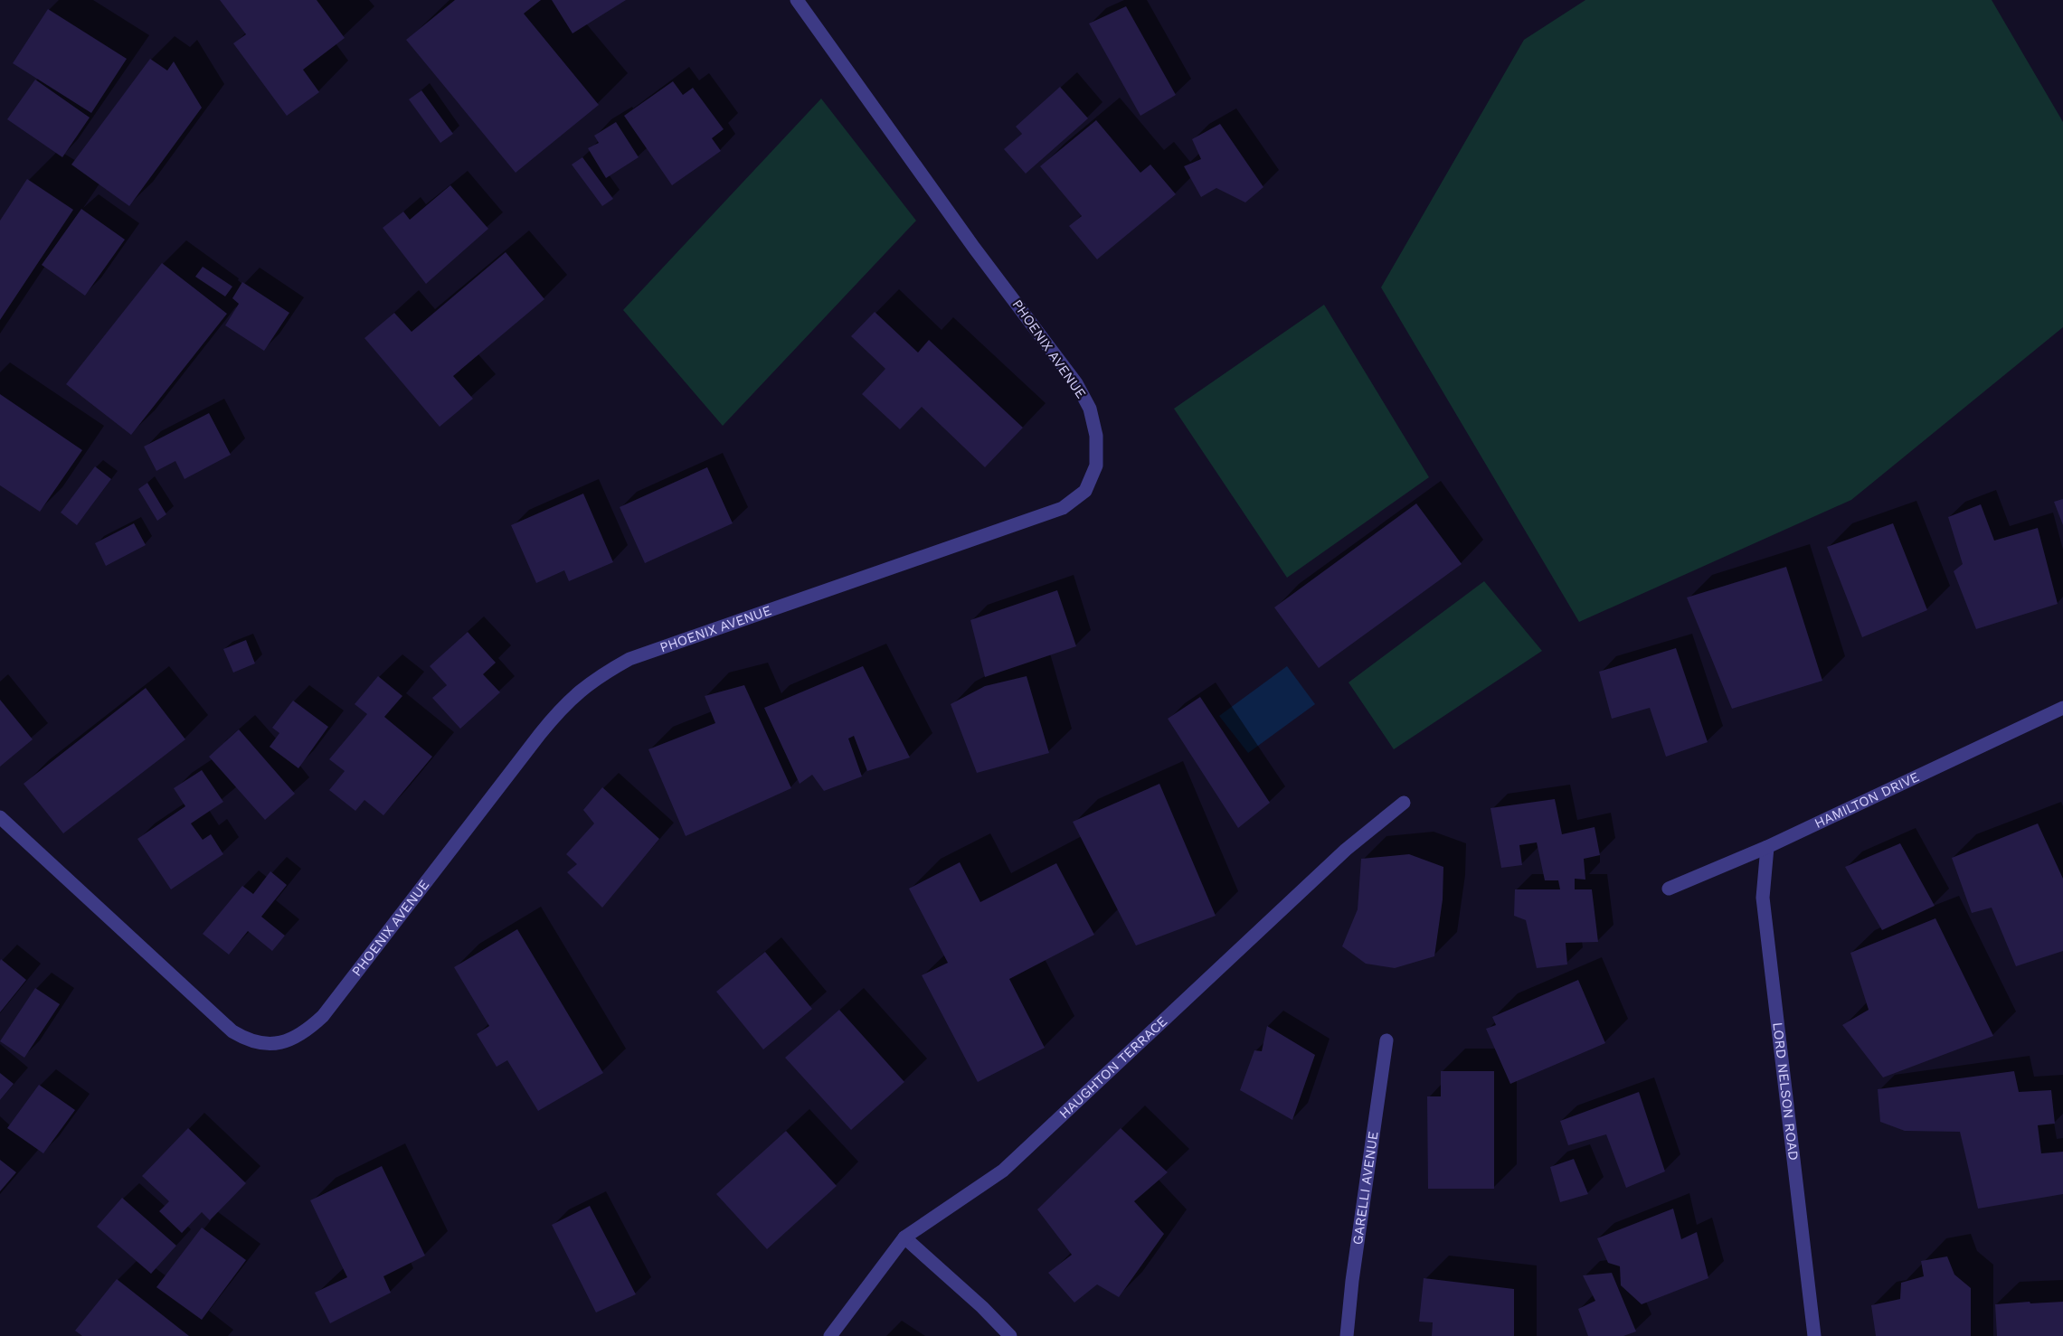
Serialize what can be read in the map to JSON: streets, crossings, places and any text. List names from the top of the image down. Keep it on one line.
{"streets":{"street":["PHOENIX AVENUE","HAMILTON DRIVE","HAUGHTON TERRACE","LORD NELSON ROAD","GARELLI AVENUE"]},"crossings":[["HAMILTON DRIVE","LORD NELSON ROAD"]]}
